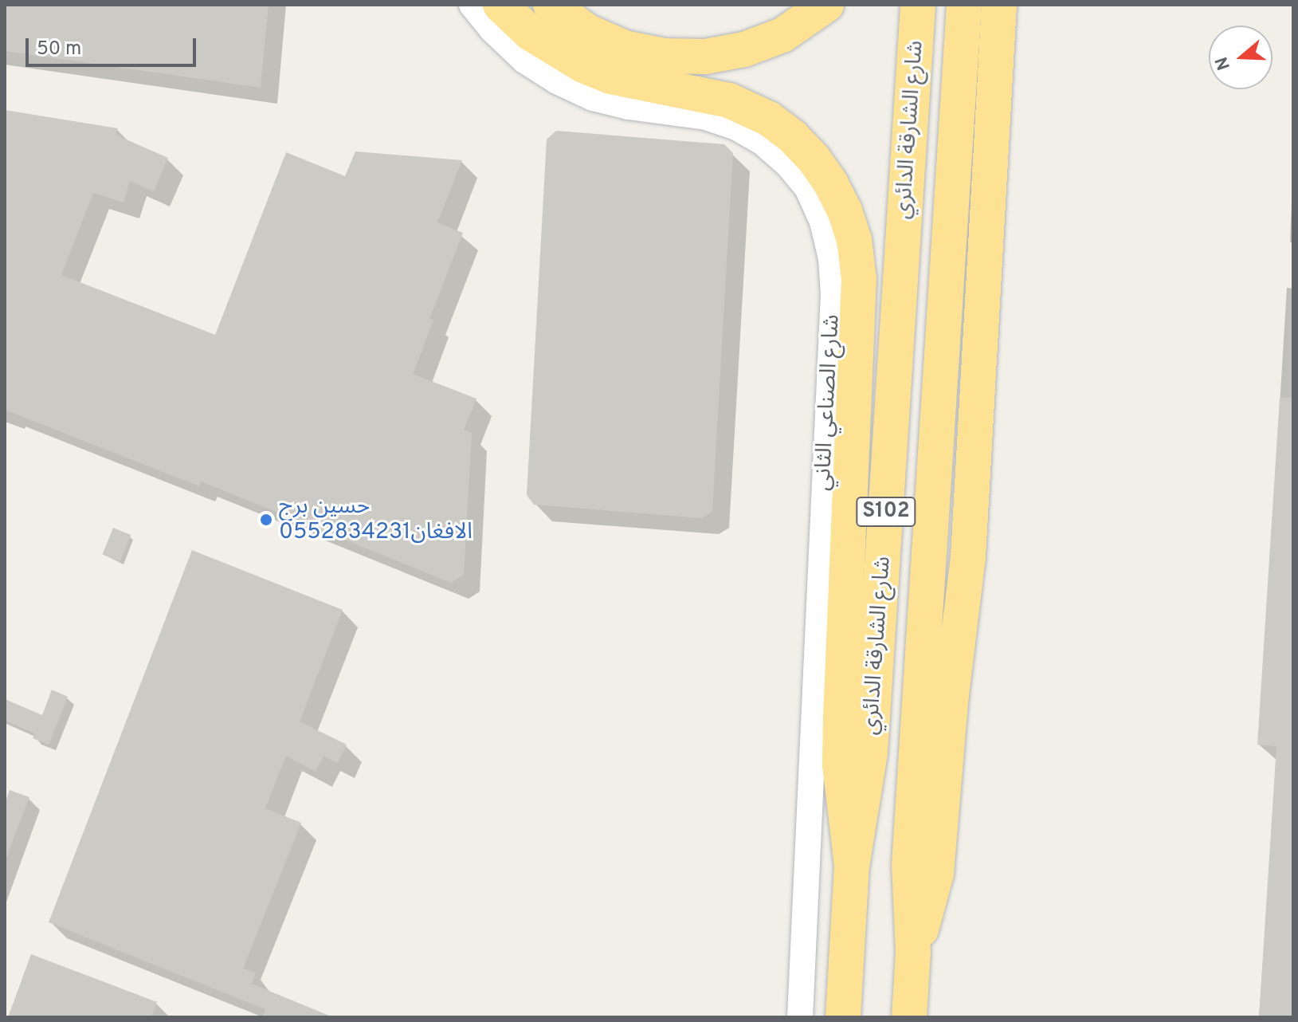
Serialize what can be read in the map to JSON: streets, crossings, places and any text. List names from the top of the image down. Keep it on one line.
{"streets":{"highway":["شارع الشارقة الدائري","S102"],"street":["شارع الصناعي الثاني"]},"places":["حسين برج الافغان0552834231"],"scale_bar":"50 m","north":"left"}
